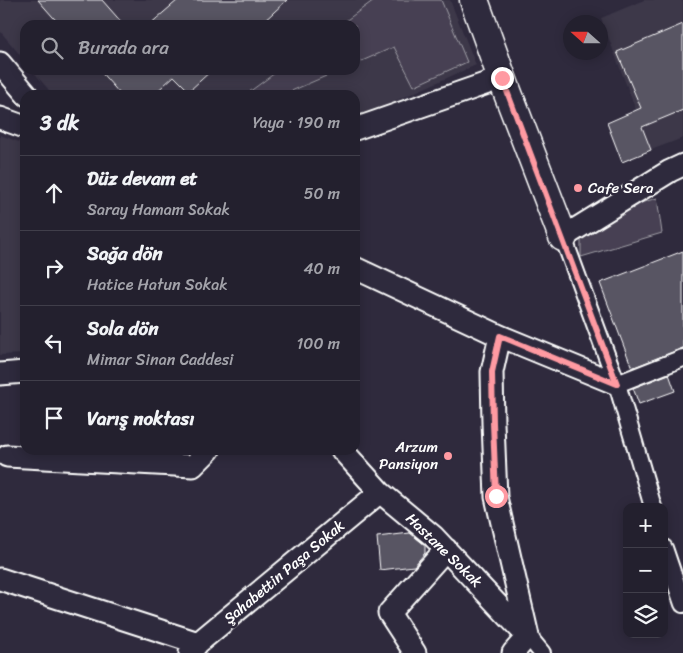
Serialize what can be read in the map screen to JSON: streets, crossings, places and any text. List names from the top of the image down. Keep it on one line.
{"streets":{"street":["Hastane Sokak","Şahabettin Paşa Sokak"]},"crossings":[["Hastane Sokak","Şahabettin Paşa Sokak"]],"places":["Cafe Sera","Arzum Pansiyon"],"north":"left","page":{"search":"Burada ara","heading":["3 dk","Yaya · 190 m"],"list":[["Düz devam et","Saray Hamam Sokak","50 m"],["Sağa dön","Hatice Hatun Sokak","40 m"],["Sola dön","Mimar Sinan Caddesi","100 m"],"Varış noktası"],"map_buttons":["+","−"]}}
